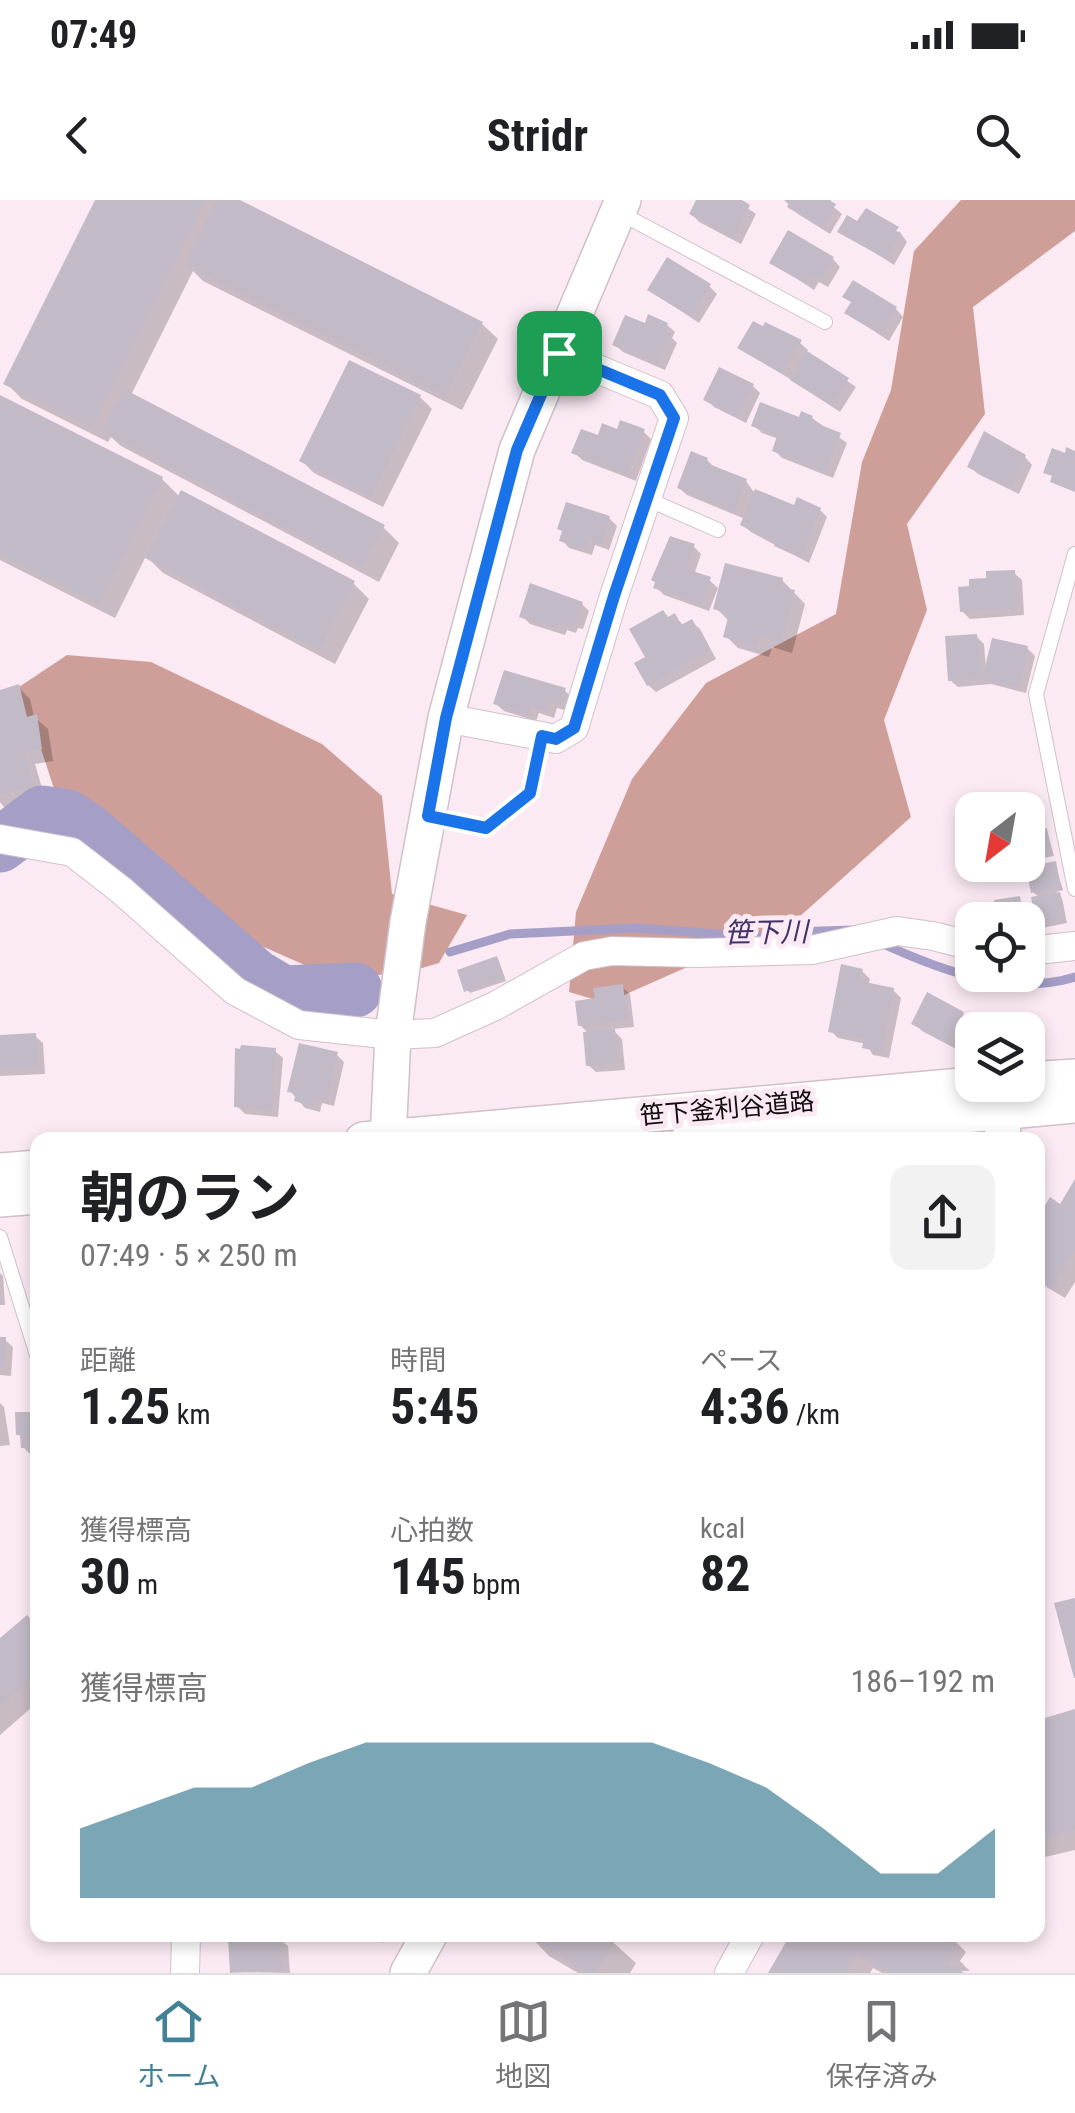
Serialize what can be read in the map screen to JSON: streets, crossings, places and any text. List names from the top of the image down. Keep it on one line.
{"streets":{"street":["笹下釜利谷道路"]},"water":["笹下川"],"north":"bottom left","page":{"status":"07:49","header":"Stridr","heading":["朝のラン","07:49 · 5 × 250 m"],"stats":[["距離","1.25 km"],["時間","5:45"],["ペース","4:36 /km"],["獲得標高","30 m"],["心拍数","145 bpm"],["kcal","82"]],"chart":["獲得標高","186–192 m"],"tabs":["ホーム","地図","保存済み"]}}
